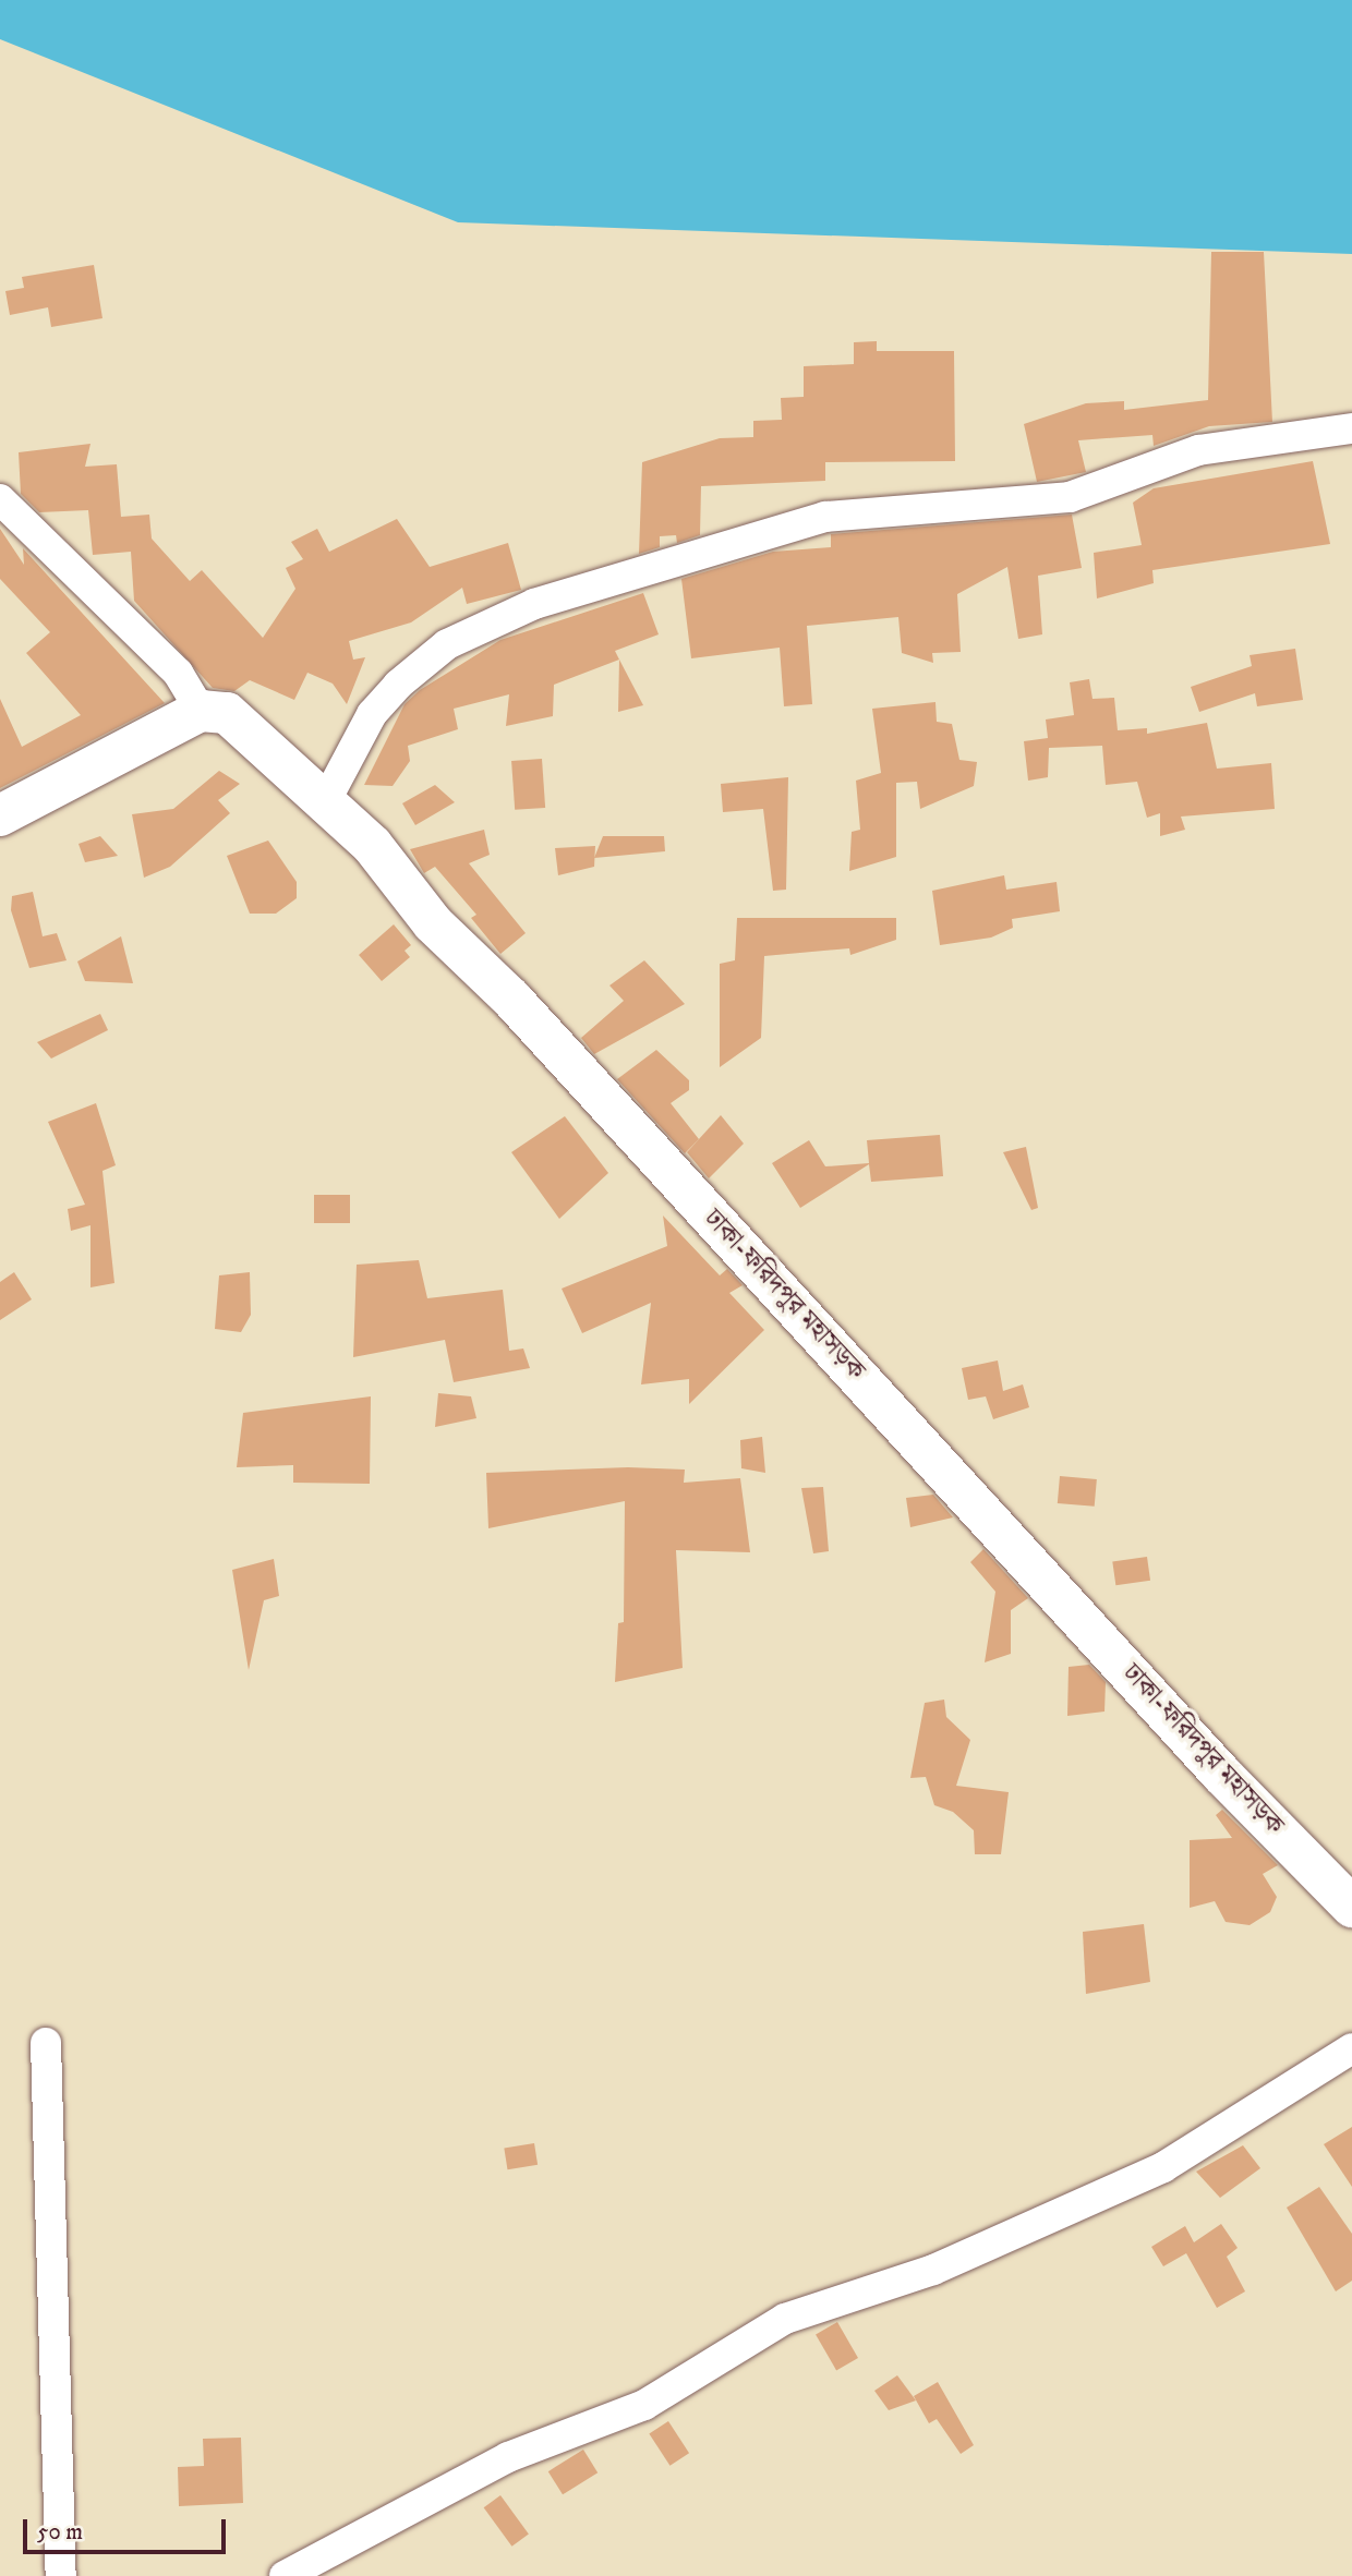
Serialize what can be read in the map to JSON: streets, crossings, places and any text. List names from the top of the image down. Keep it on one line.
{"streets":{"main road":["ঢাকা-ফরিদপুর মহাসড়ক"]},"scale_bar":"50 m"}
